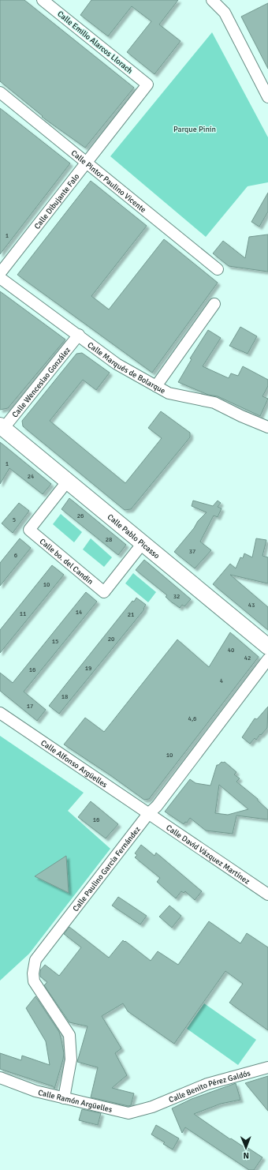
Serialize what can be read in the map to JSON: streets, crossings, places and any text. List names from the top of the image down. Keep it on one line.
{"streets":{"street":["Calle Emilio Alarcos Llorach","Calle Pintor Paulino Vicente","Calle Dibujante Falo","Calle Marqués de Bolarque","Calle Wenceslao González","Calle Pablo Picasso","Calle bo. del Candin","Calle Alfonso Argüelles","Calle David Vázquez Martínez","Calle Paulino García Fernández","Calle Benito Pérez Galdós","Calle Ramón Argüelles"]},"crossings":[["Calle Emilio Alarcos Llorach","Calle Dibujante Falo"],["Calle Pintor Paulino Vicente","Calle Dibujante Falo"],["Calle Marqués de Bolarque","Calle Wenceslao González"],["Calle Wenceslao González","Calle Pablo Picasso"],["Calle Pablo Picasso","Calle bo. del Candin"],["Calle Alfonso Argüelles","Calle David Vázquez Martínez"],["Calle Alfonso Argüelles","Calle Paulino García Fernández"],["Calle David Vázquez Martínez","Calle Paulino García Fernández"],["Calle Paulino García Fernández","Calle Ramón Argüelles"],["Calle Benito Pérez Galdós","Calle Ramón Argüelles"]],"parks":["Parque Pinín"],"house_numbers":["1","1","24","26","5","28","37","6","10","32","43","14","11","21","20","15","40","42","19","16","4","18","17","4,6","10","16"],"north":"bottom"}
